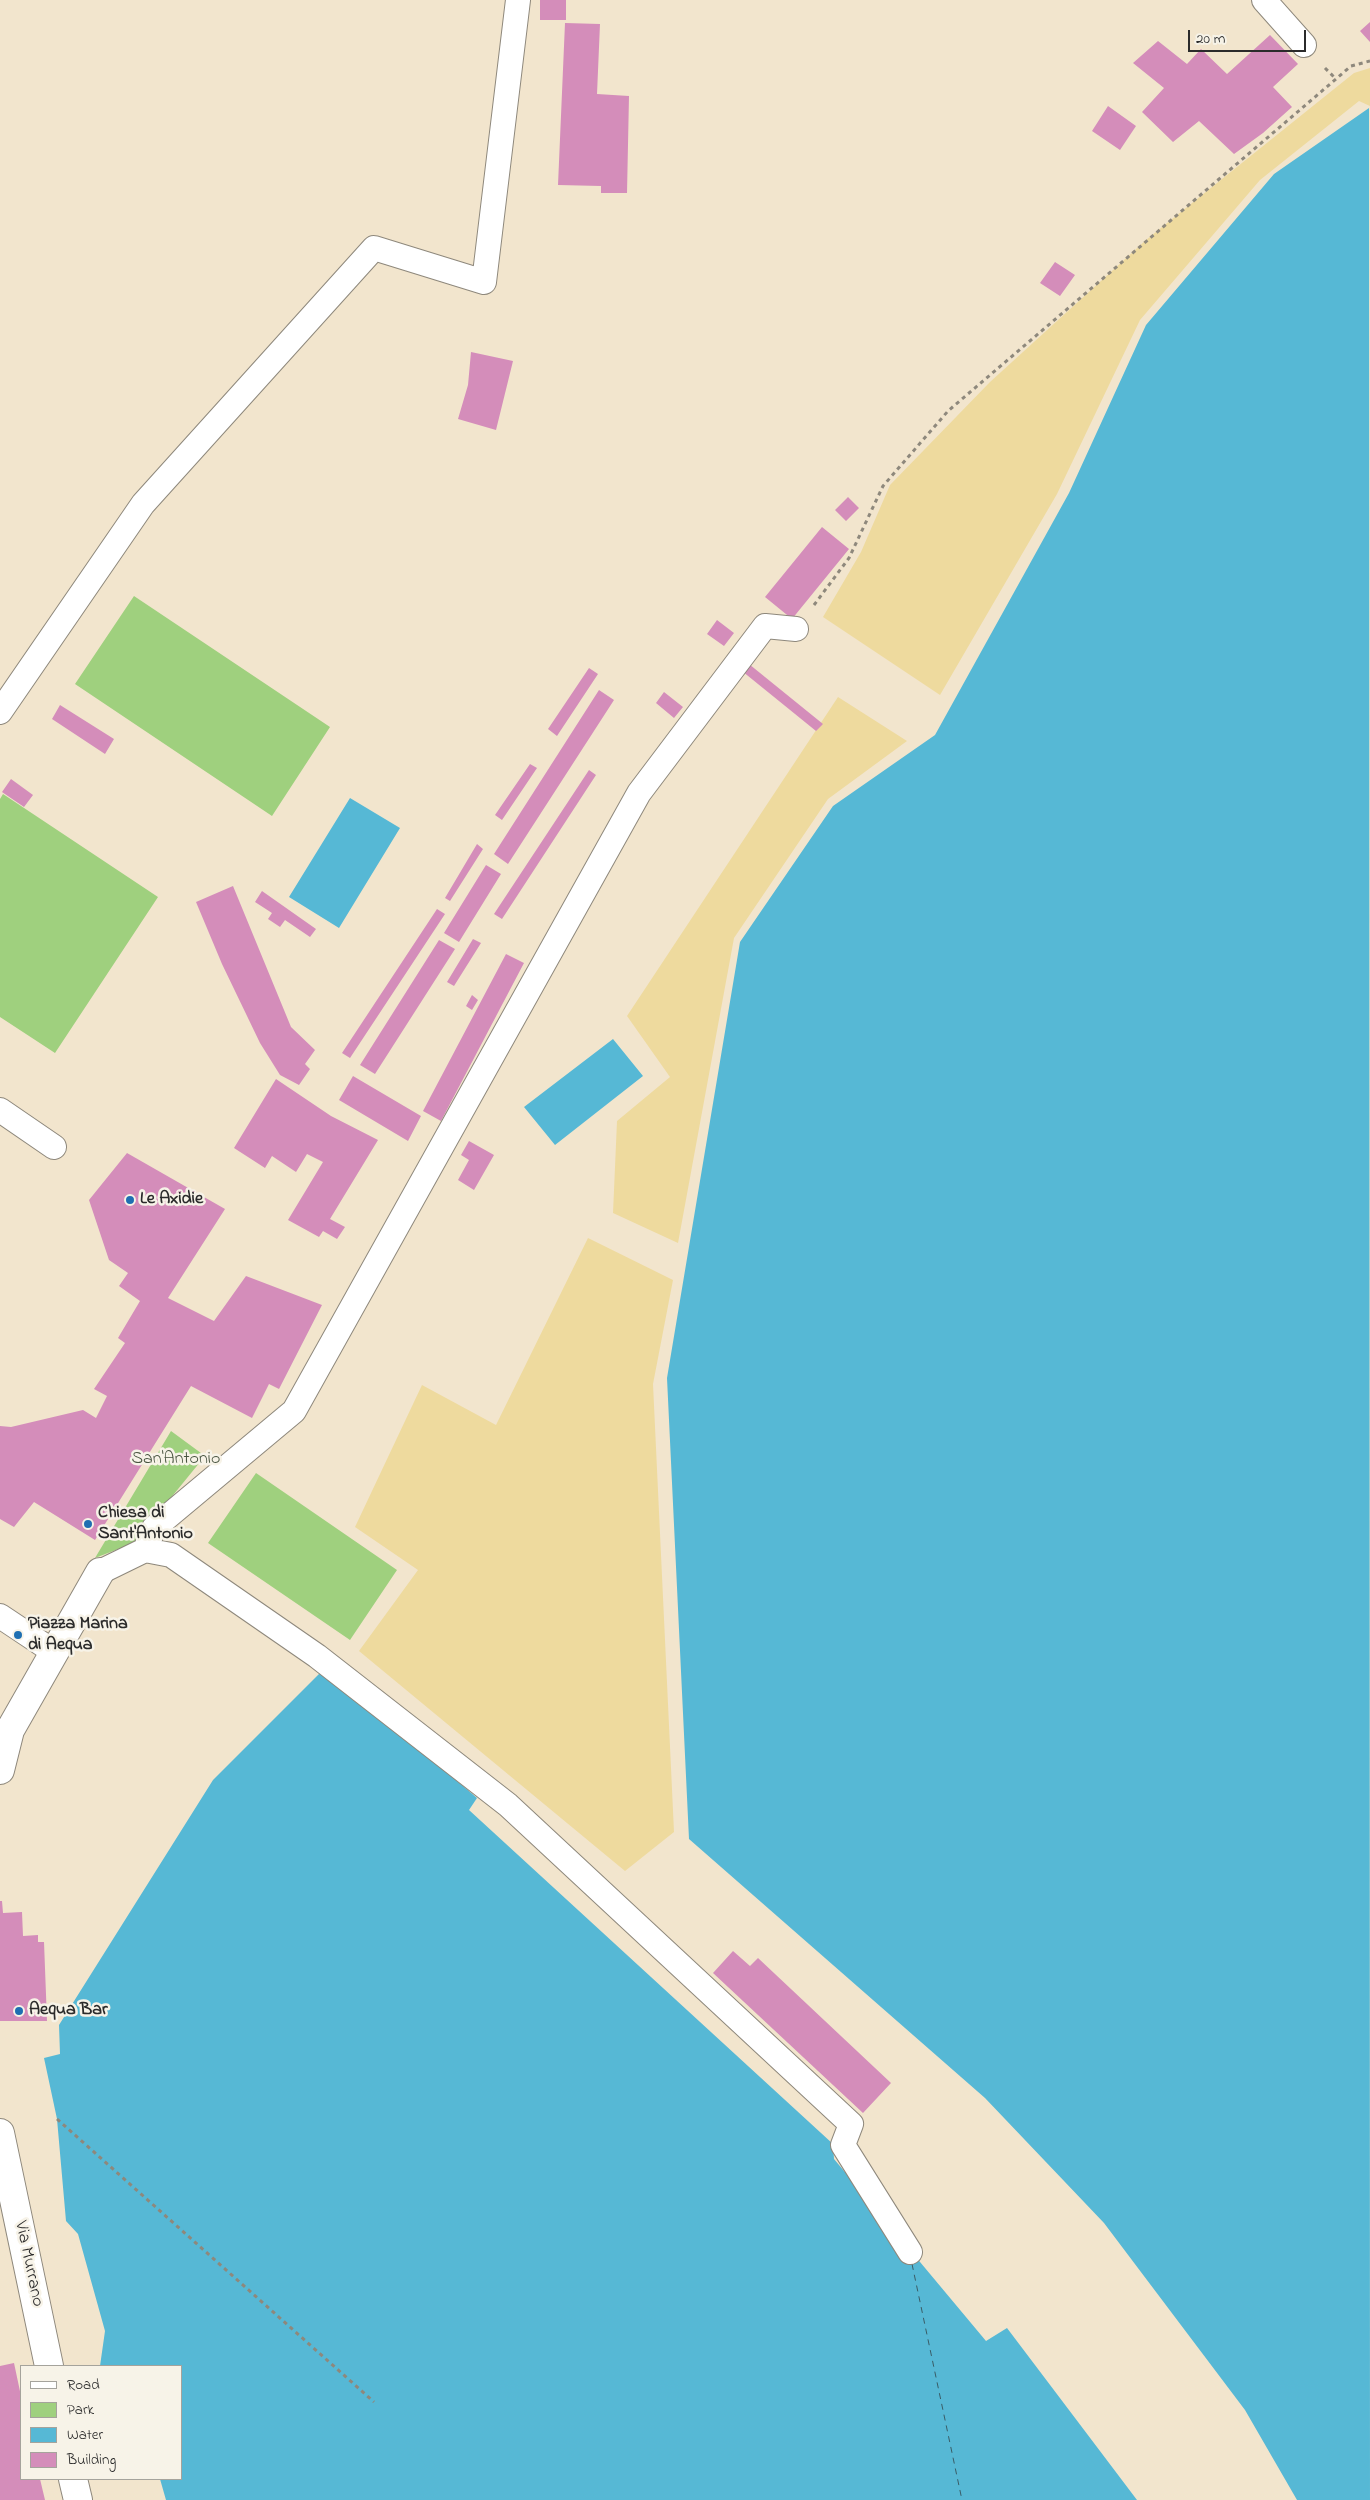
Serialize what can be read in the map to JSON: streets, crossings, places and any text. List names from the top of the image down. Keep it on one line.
{"streets":{"street":["Via Murrano"]},"parks":["San'Antonio"],"places":["Le Axidie","Chiesa di Sant'Antonio","Piazza Marina di Aequa","Aequa Bar"],"legend":["Road","Park","Water","Building"],"scale_bar":"20 m"}
